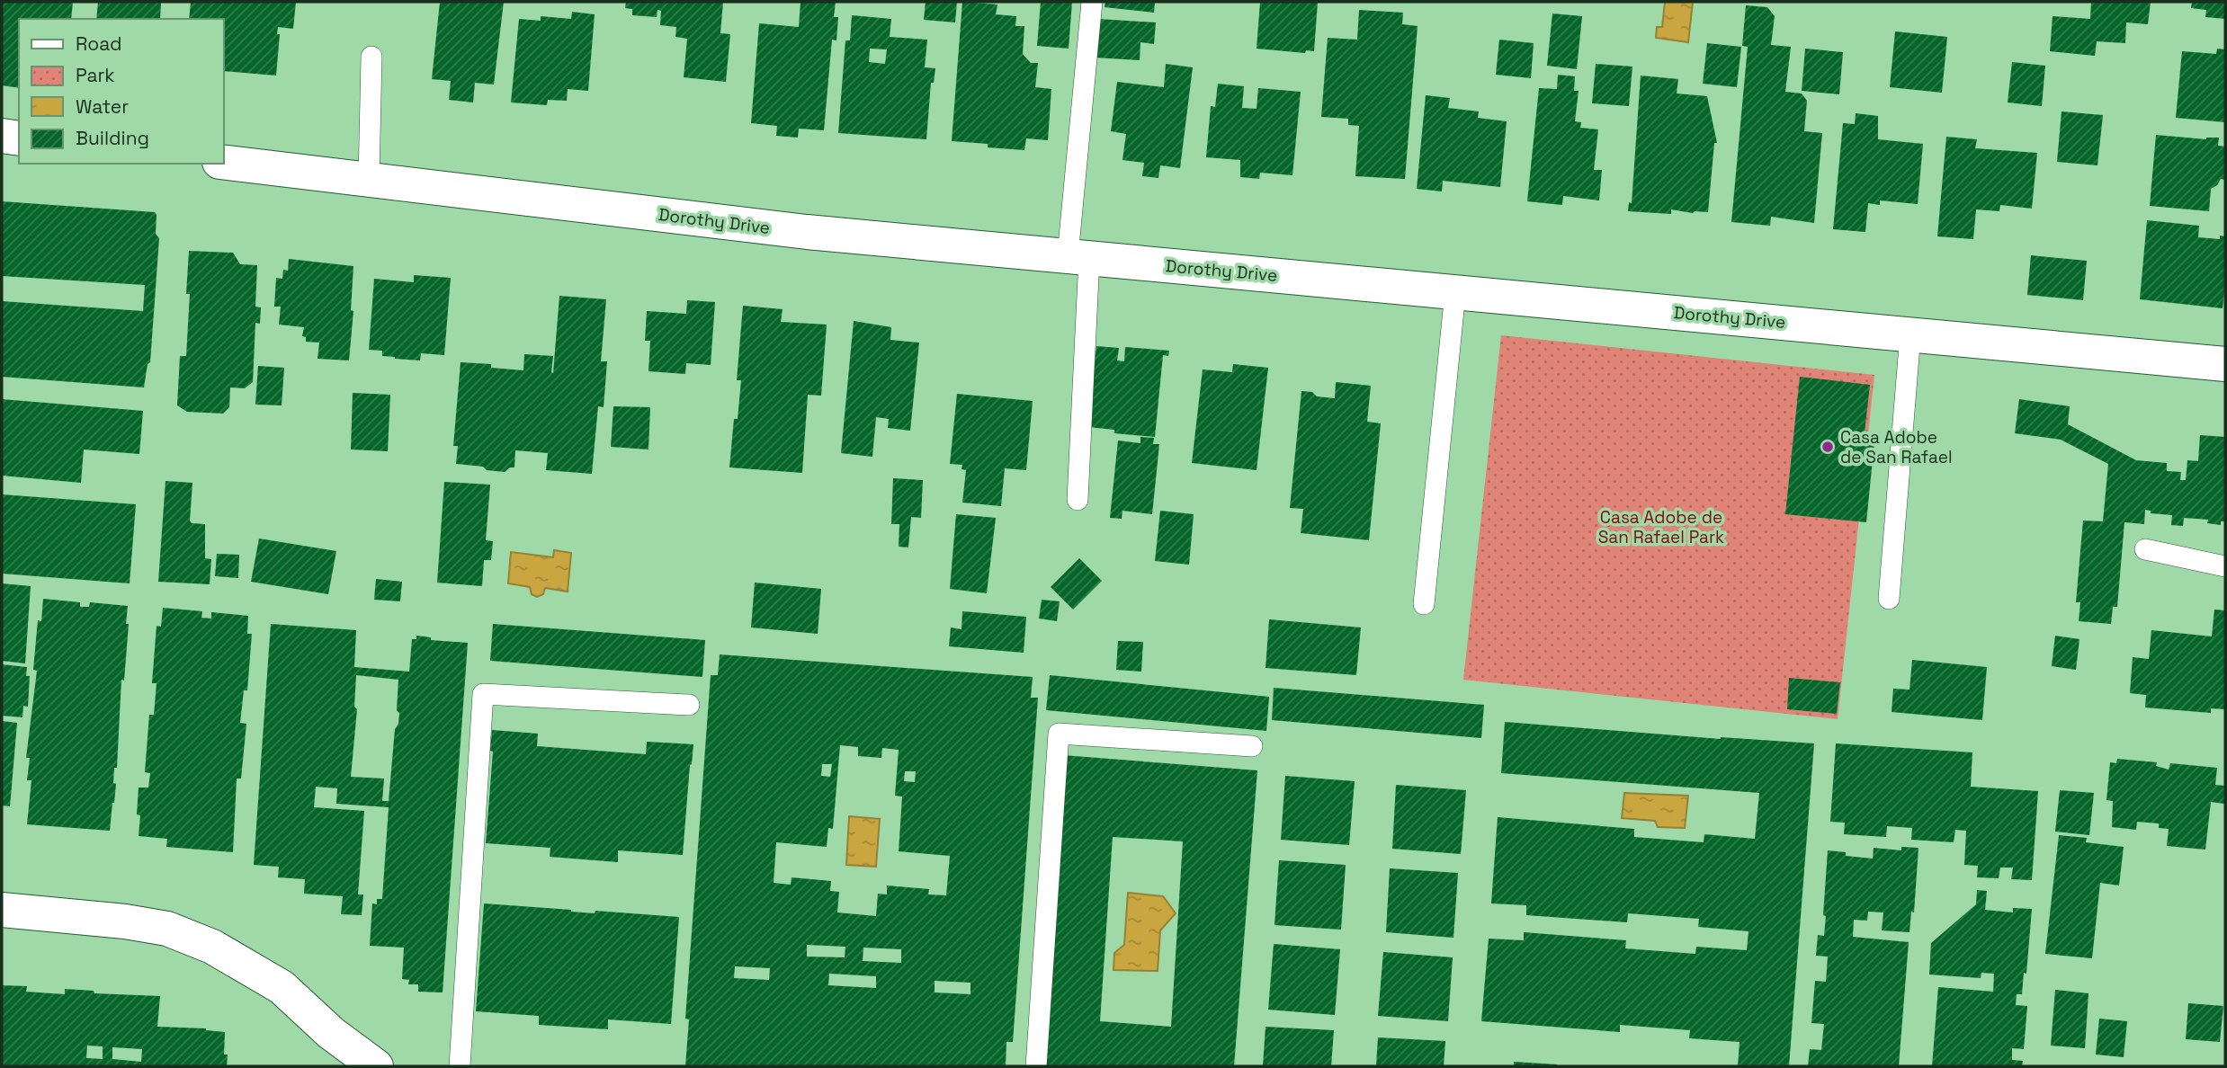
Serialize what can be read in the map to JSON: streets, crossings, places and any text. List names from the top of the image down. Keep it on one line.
{"streets":{"street":["Dorothy Drive"]},"parks":["Casa Adobe de San Rafael Park"],"places":["Casa Adobe de San Rafael"],"legend":["Road","Park","Water","Building"]}
